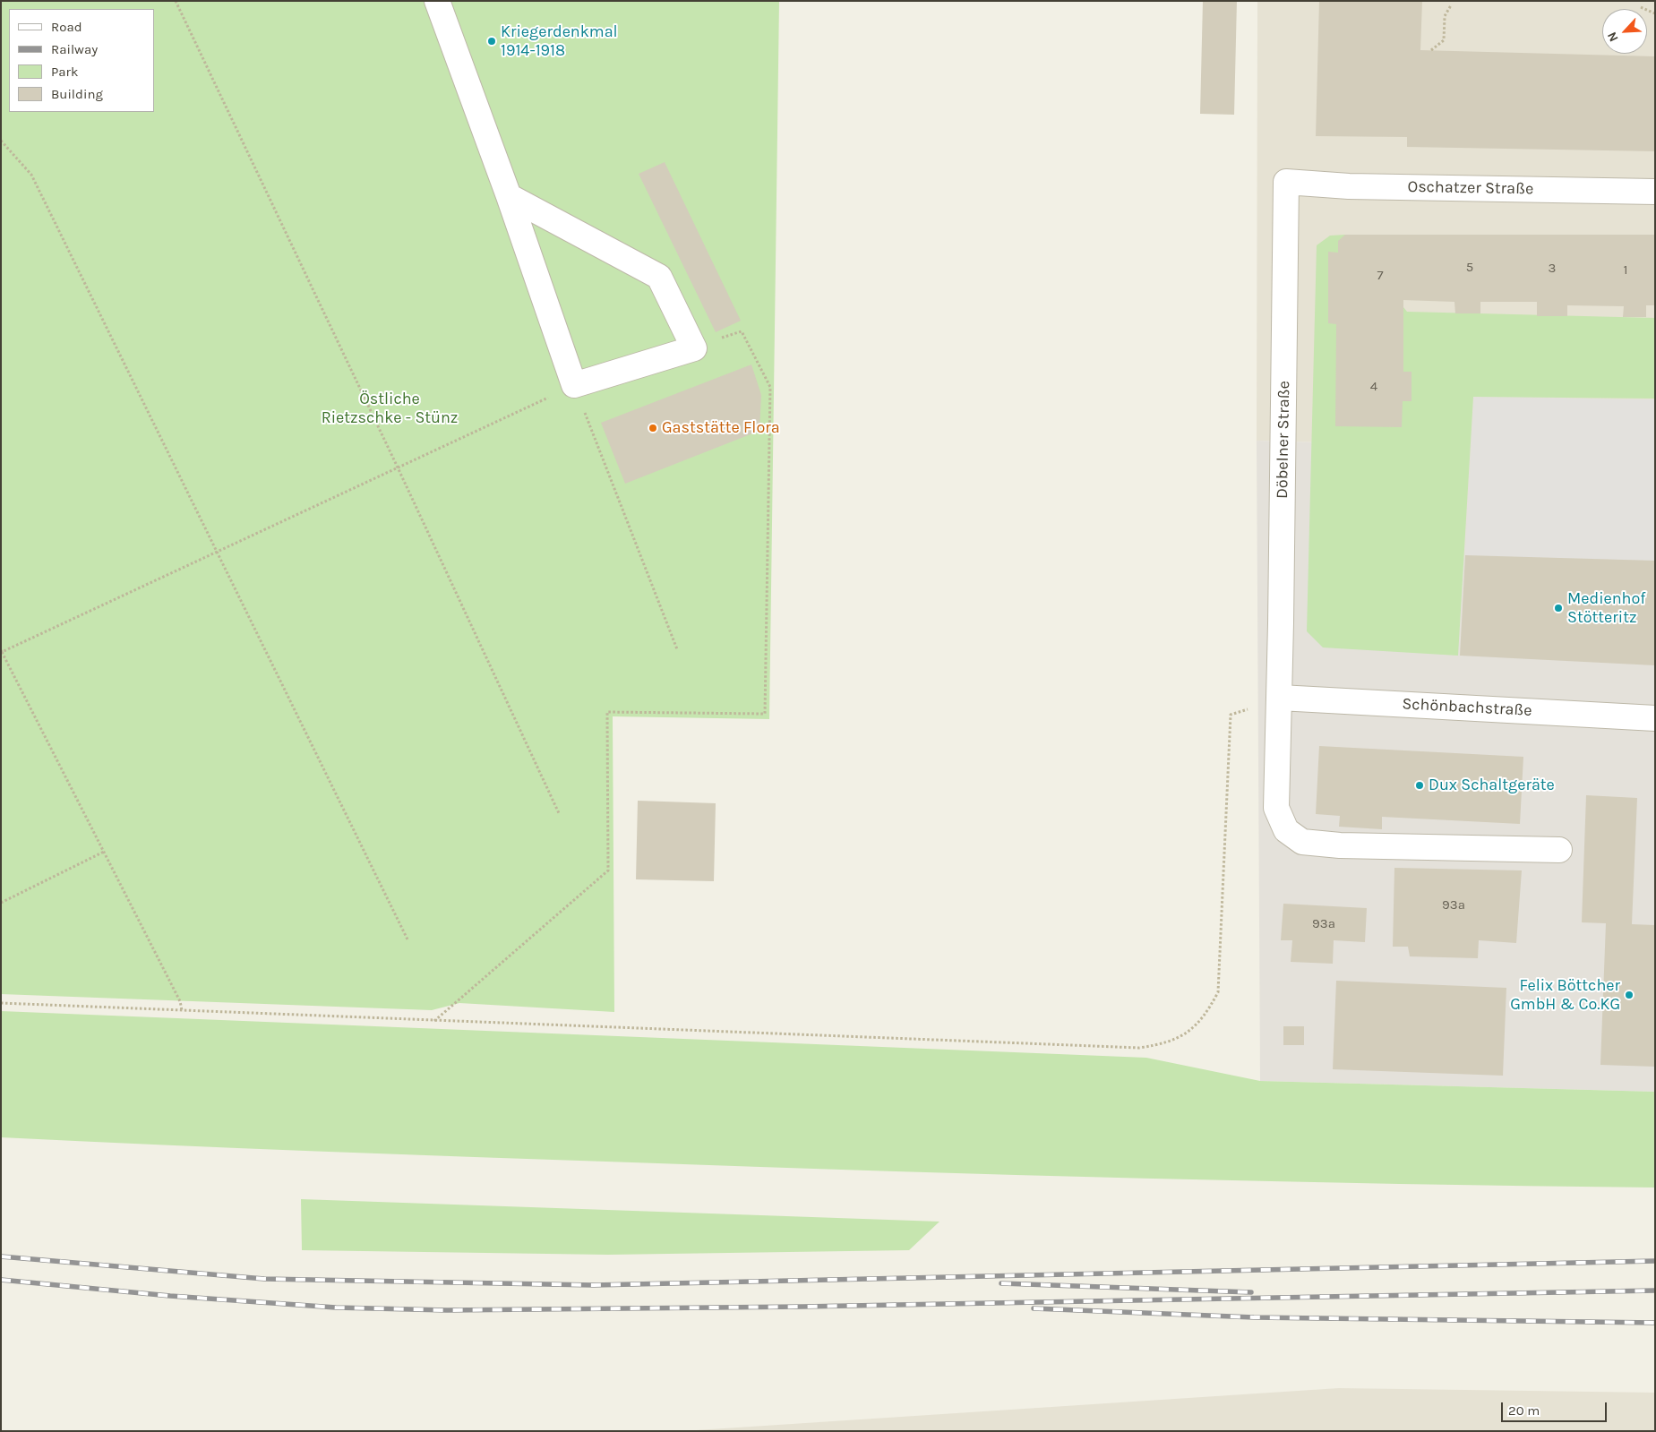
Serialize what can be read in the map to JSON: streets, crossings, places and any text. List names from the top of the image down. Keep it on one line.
{"streets":{"street":["Oschatzer Straße","Döbelner Straße","Schönbachstraße"]},"crossings":[["Oschatzer Straße","Döbelner Straße"],["Döbelner Straße","Schönbachstraße"]],"parks":["Östliche Rietzschke - Stünz"],"places":["Kriegerdenkmal 1914-1918","Gaststätte Flora","Medienhof Stötteritz","Dux Schaltgeräte","Felix Böttcher GmbH & Co.KG"],"house_numbers":["5","3","1","7","4","93a","93a"],"legend":["Road","Railway","Park","Building"],"scale_bar":"20 m","north":"bottom left"}
